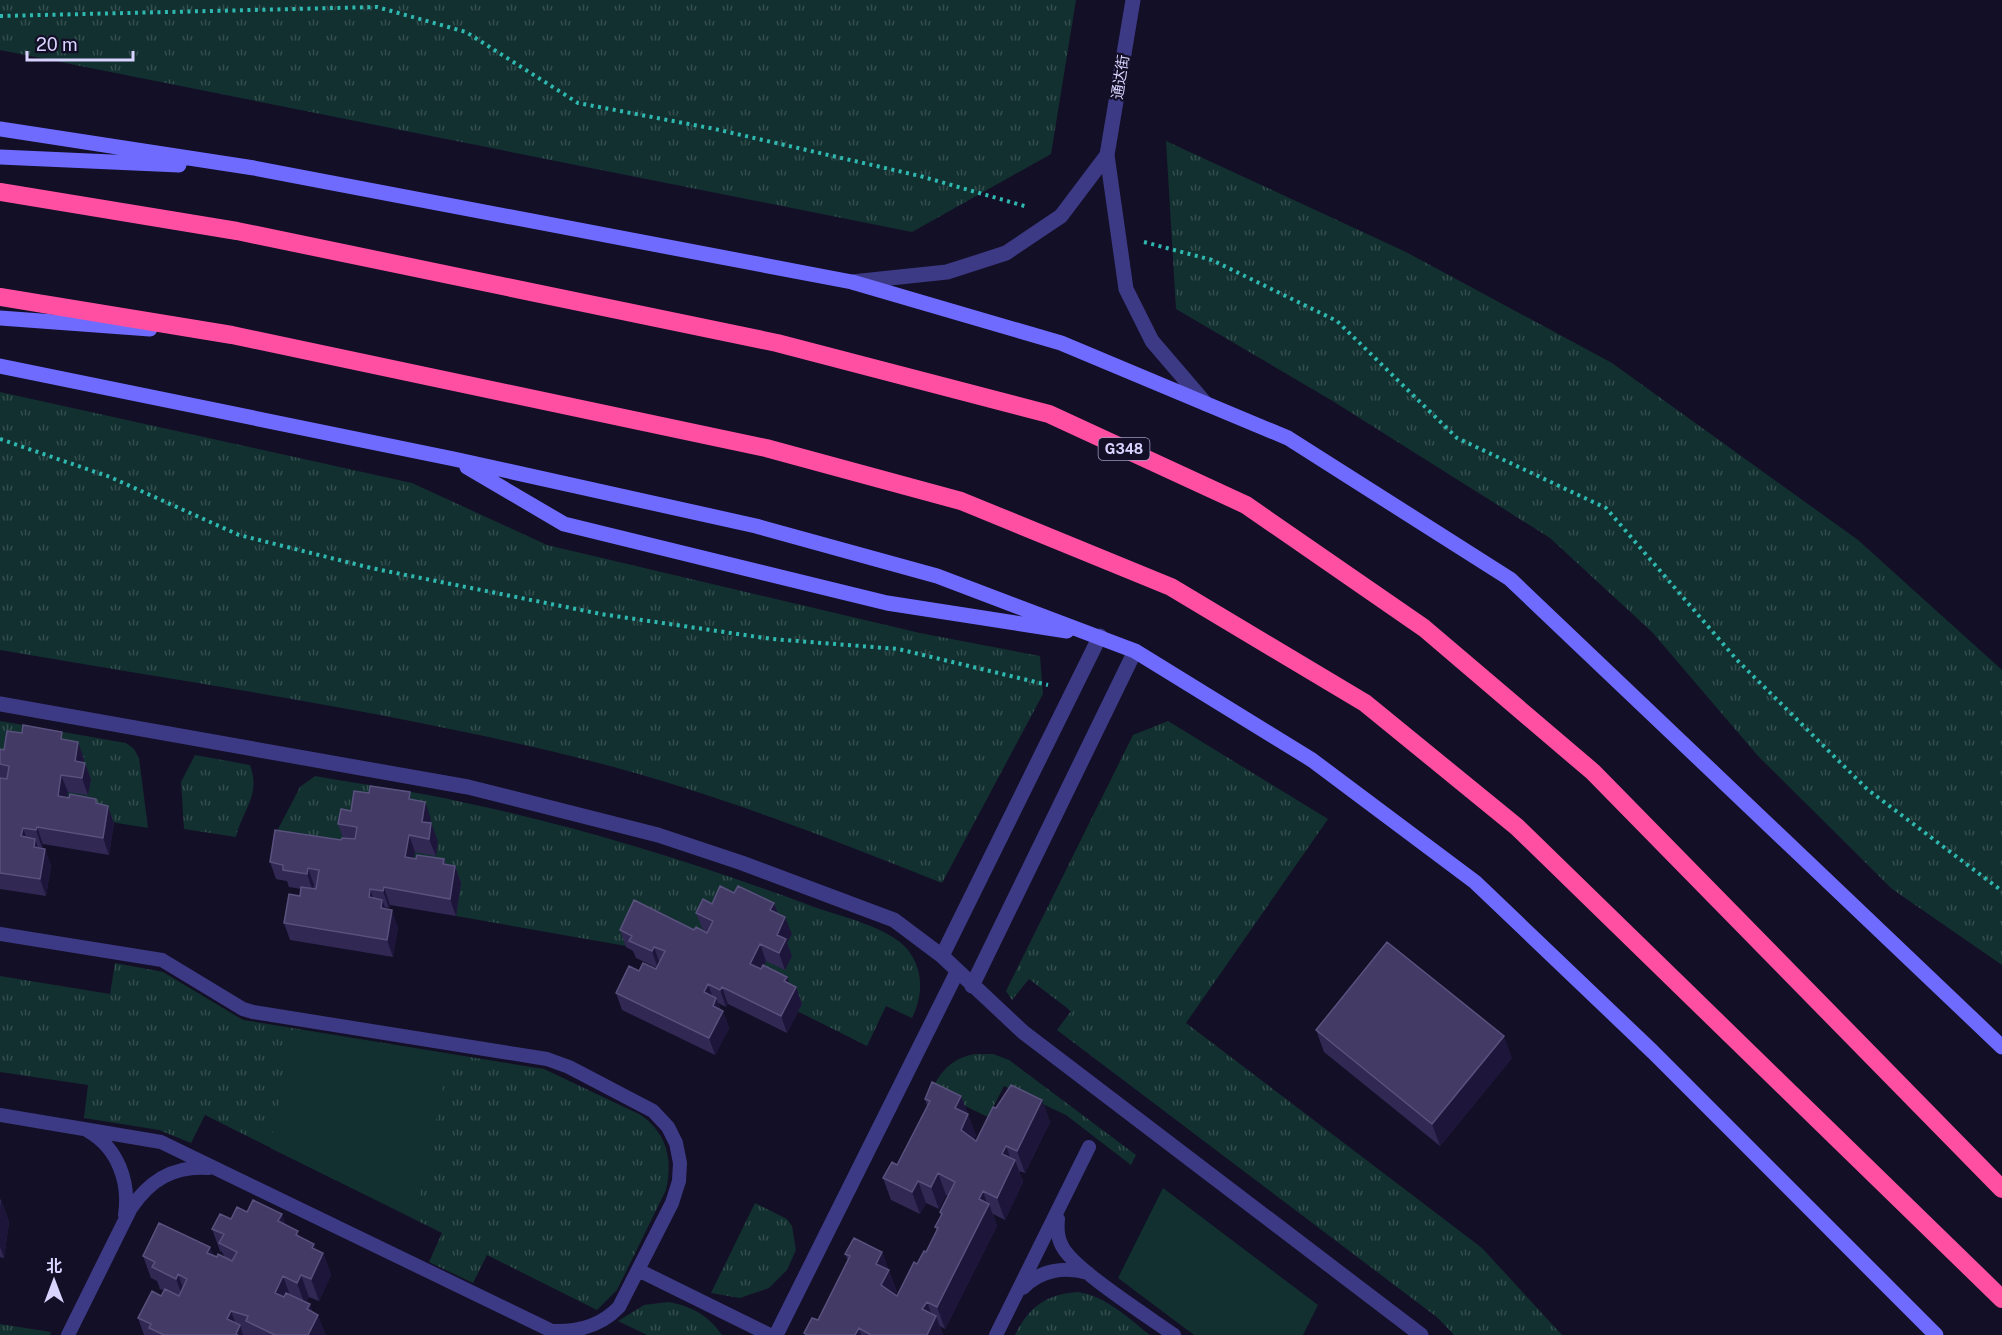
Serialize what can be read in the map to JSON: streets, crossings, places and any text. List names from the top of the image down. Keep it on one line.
{"streets":{"highway":["G348"],"street":["通达街"]},"scale_bar":"20 m","north":"top"}
